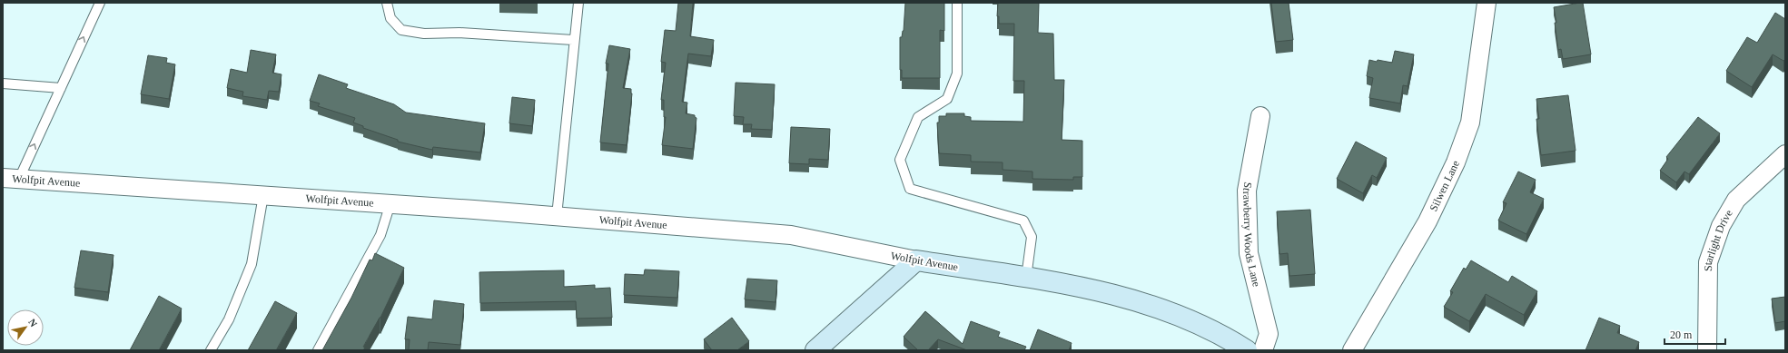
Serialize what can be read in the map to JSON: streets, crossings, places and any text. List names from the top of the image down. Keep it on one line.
{"streets":{"street":["Wolfpit Avenue","Silwen Lane","Strawberry Woods Lane","Starlight Drive"]},"scale_bar":"20 m","north":"top right"}
